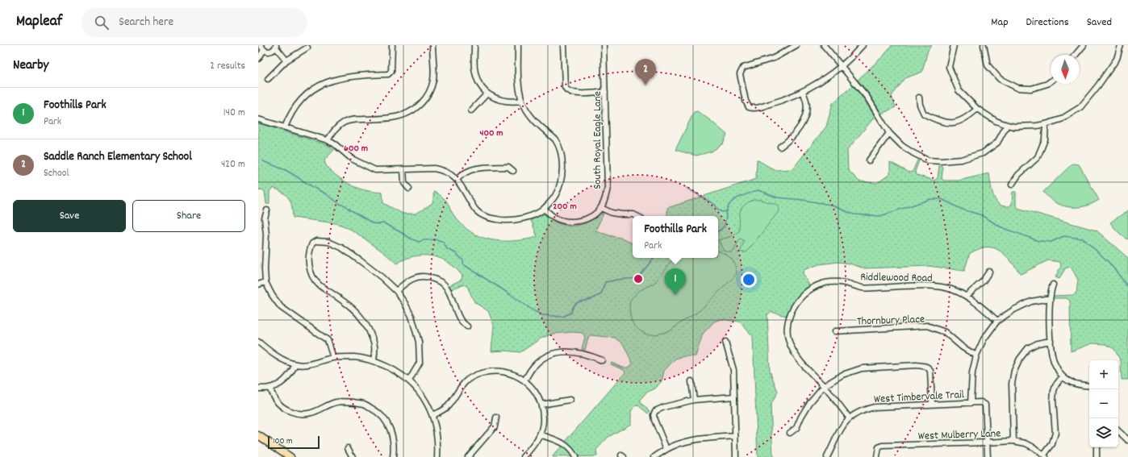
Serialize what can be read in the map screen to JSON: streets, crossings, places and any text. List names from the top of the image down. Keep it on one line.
{"streets":{"street":["South Royal Eagle Lane","Riddlewood Road","Thornbury Place","West Timbervale Trail","West Mulberry Lane"]},"crossings":[["Riddlewood Road","West Timbervale Trail"],["West Timbervale Trail","West Mulberry Lane"]],"scale_bar":"100 m","north":"bottom","page":{"header":"Mapleaf","search":"Search here","nav":["Map","Directions","Saved"],"heading":["Nearby","2 results"],"pins":["2","1"],"list":[{"mark":"1","name":"Foothills Park","note":"Park","value":"140 m"},{"mark":"2","name":"Saddle Ranch Elementary School","note":"School","value":"420 m"}],"buttons":["Save","Share"],"popup":["Foothills Park","Park"],"map_buttons":["+","−"],"scale":"100 m"},"rings":["400 m","600 m","200 m"]}
